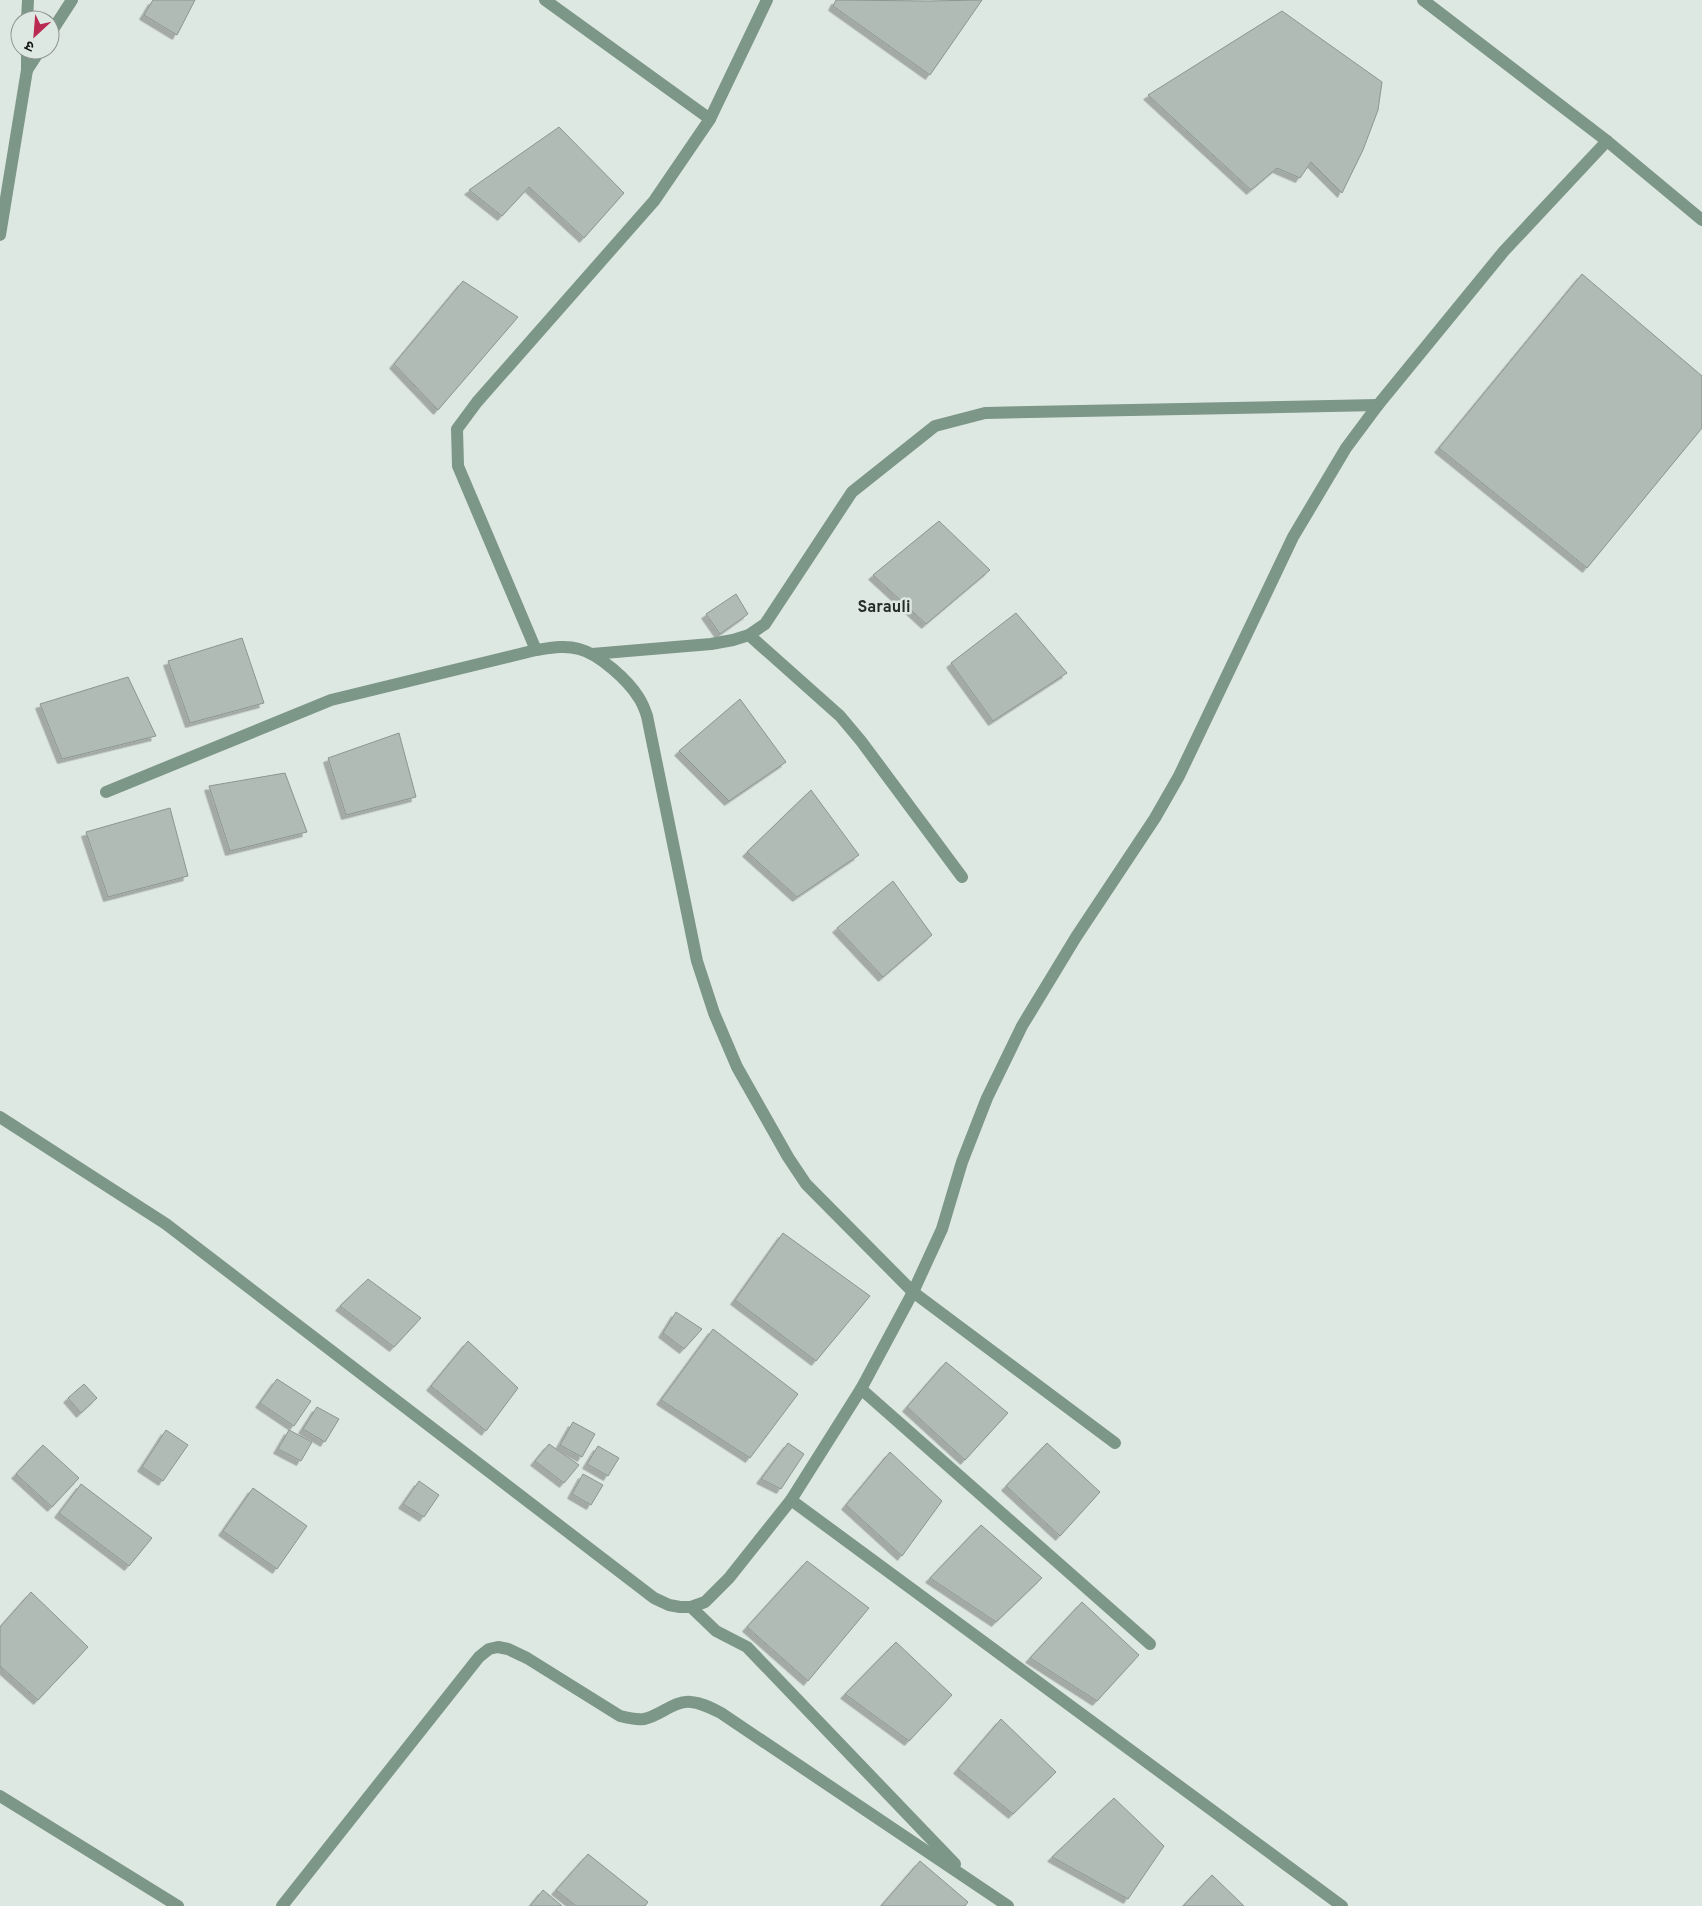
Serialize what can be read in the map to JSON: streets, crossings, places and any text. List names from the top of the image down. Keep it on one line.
{"districts":["Sarauli"],"north":"bottom left"}
